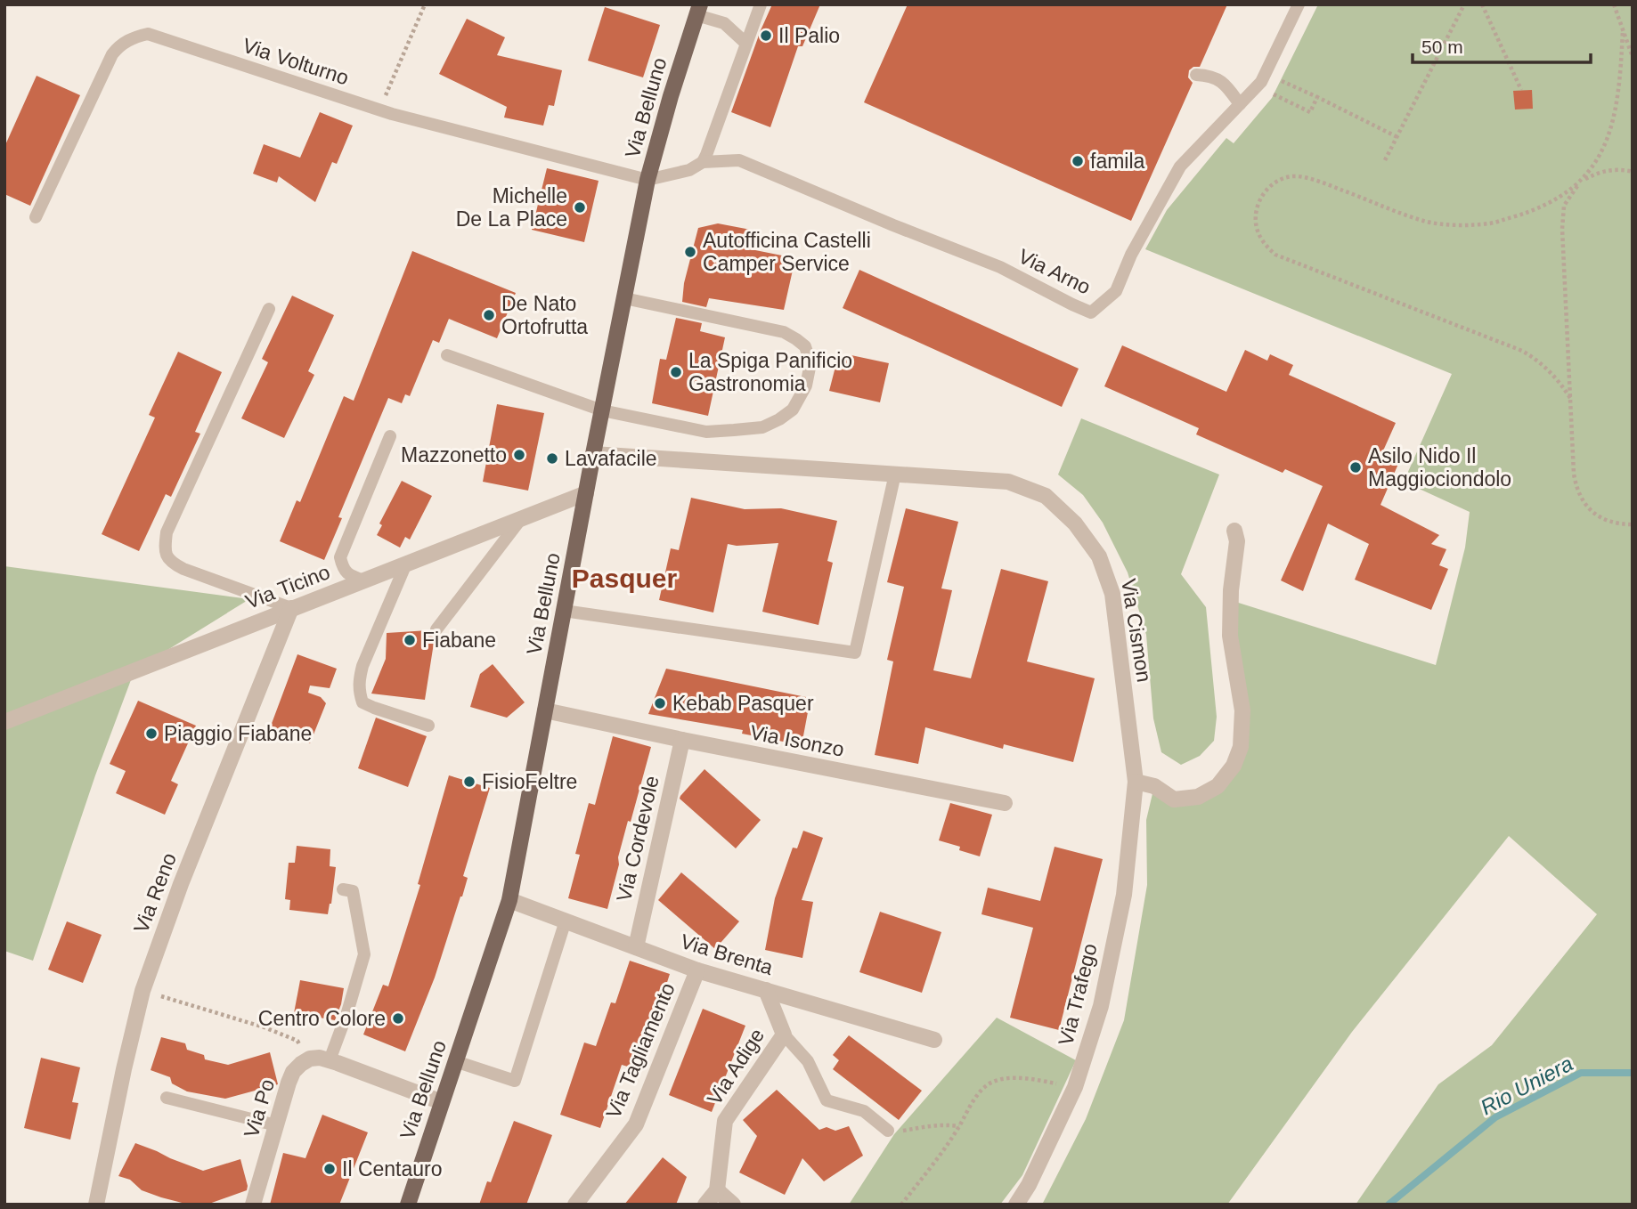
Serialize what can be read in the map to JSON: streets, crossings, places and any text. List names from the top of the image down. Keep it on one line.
{"streets":{"main road":["Via Belluno"],"street":["Via Ticino","Via Cismon","Via Isonzo","Via Cordevole","Via Reno","Via Brenta","Via Trafego","Via Tagliamento","Via Adige","Via Po"],"lane":["Via Volturno","Via Arno"]},"crossings":[["Via Volturno","Via Belluno"],["Via Volturno","Via Arno"],["Via Belluno","Via Arno"],["Via Belluno","Via Ticino"],["Via Belluno","Via Cismon"],["Via Belluno","Via Isonzo"],["Via Belluno","Via Brenta"],["Via Belluno","Via Po"],["Via Ticino","Via Reno"],["Via Cismon","Via Trafego"],["Via Isonzo","Via Cordevole"],["Via Cordevole","Via Brenta"],["Via Brenta","Via Tagliamento"],["Via Brenta","Via Adige"]],"districts":["Pasquer"],"water":["Rio Uniera"],"places":["Il Palio","famila","Michelle De La Place","Autofficina Castelli Camper Service","De Nato Ortofrutta","La Spiga Panificio Gastronomia","Mazzonetto","Lavafacile","Asilo Nido Il Maggiociondolo","Fiabane","Kebab Pasquer","Piaggio Fiabane","FisioFeltre","Centro Colore","Il Centauro"],"scale_bar":"50 m"}
